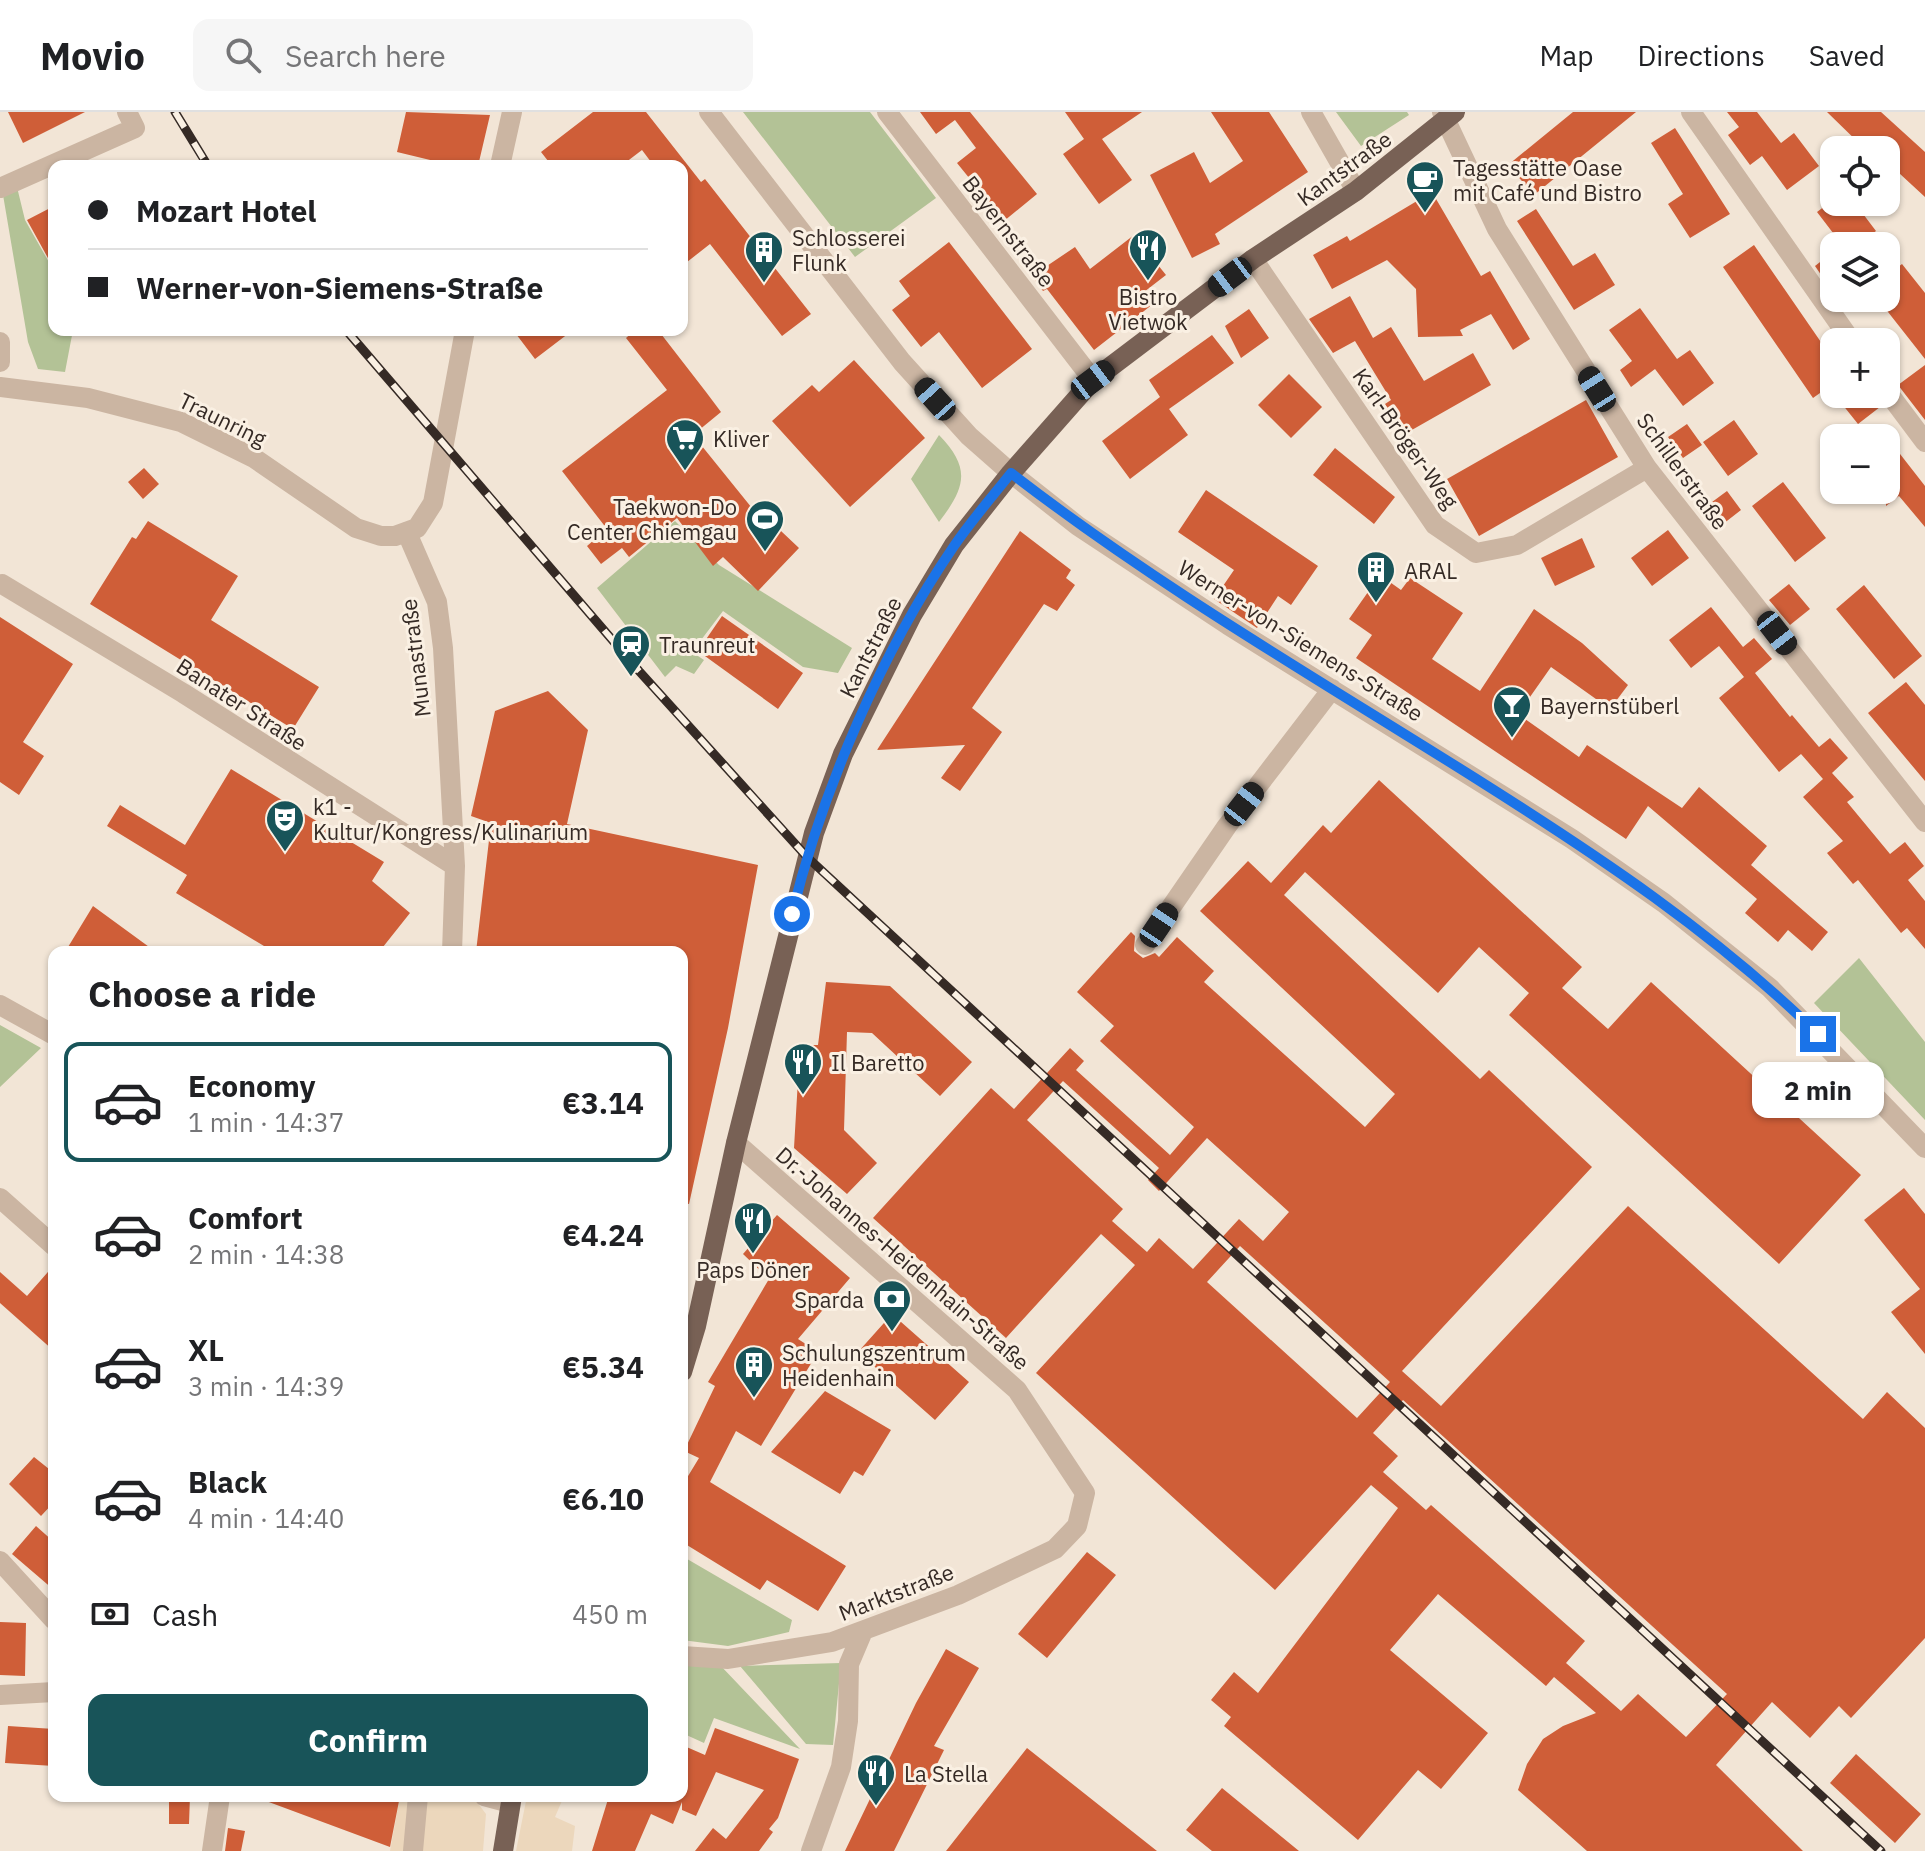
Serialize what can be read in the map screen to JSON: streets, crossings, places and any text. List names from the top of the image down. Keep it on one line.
{"streets":{"main road":["Kantstraße"],"street":["Bayernstraße","Traunring","Karl-Bröger-Weg","Schillerstraße","Werner-von-Siemens-Straße","Munastraße","Banater Straße","Dr.-Johannes-Heidenhain-Straße","Marktstraße"]},"crossings":[["Kantstraße","Bayernstraße"],["Kantstraße","Karl-Bröger-Weg"],["Kantstraße","Schillerstraße"],["Kantstraße","Werner-von-Siemens-Straße"],["Kantstraße","Dr.-Johannes-Heidenhain-Straße"],["Traunring","Munastraße"],["Karl-Bröger-Weg","Schillerstraße"],["Munastraße","Banater Straße"],["Dr.-Johannes-Heidenhain-Straße","Marktstraße"]],"places":{"cafe":["Tagesstätte Oase mit Café und Bistro"],"restaurant":["Bistro Vietwok","Il Baretto","Paps Döner","La Stella"],"building":["Schlosserei Flunk","ARAL","Schulungszentrum Heidenhain"],"supermarket":["Kliver"],"sports":["Taekwon-Do Center Chiemgau"],"station":["Traunreut"],"bar":["Bayernstüberl"],"theatre":["k1 - Kultur/Kongress/Kulinarium"],"bank":["Sparda"]},"page":{"header":"Movio","search":"Search here","nav":["Map","Directions","Saved"],"map_buttons":["+","−"],"banner":["Mozart Hotel","Werner-von-Siemens-Straße"],"heading":"Choose a ride","list":[{"name":"Economy","note":"1 min · 14:37","value":"€3.14"},{"name":"Comfort","note":"2 min · 14:38","value":"€4.24"},{"name":"XL","note":"3 min · 14:39","value":"€5.34"},{"name":"Black","note":"4 min · 14:40","value":"€6.10"}],"bubble":"2 min","pay":["Cash","450 m"],"buttons":"Confirm"}}
